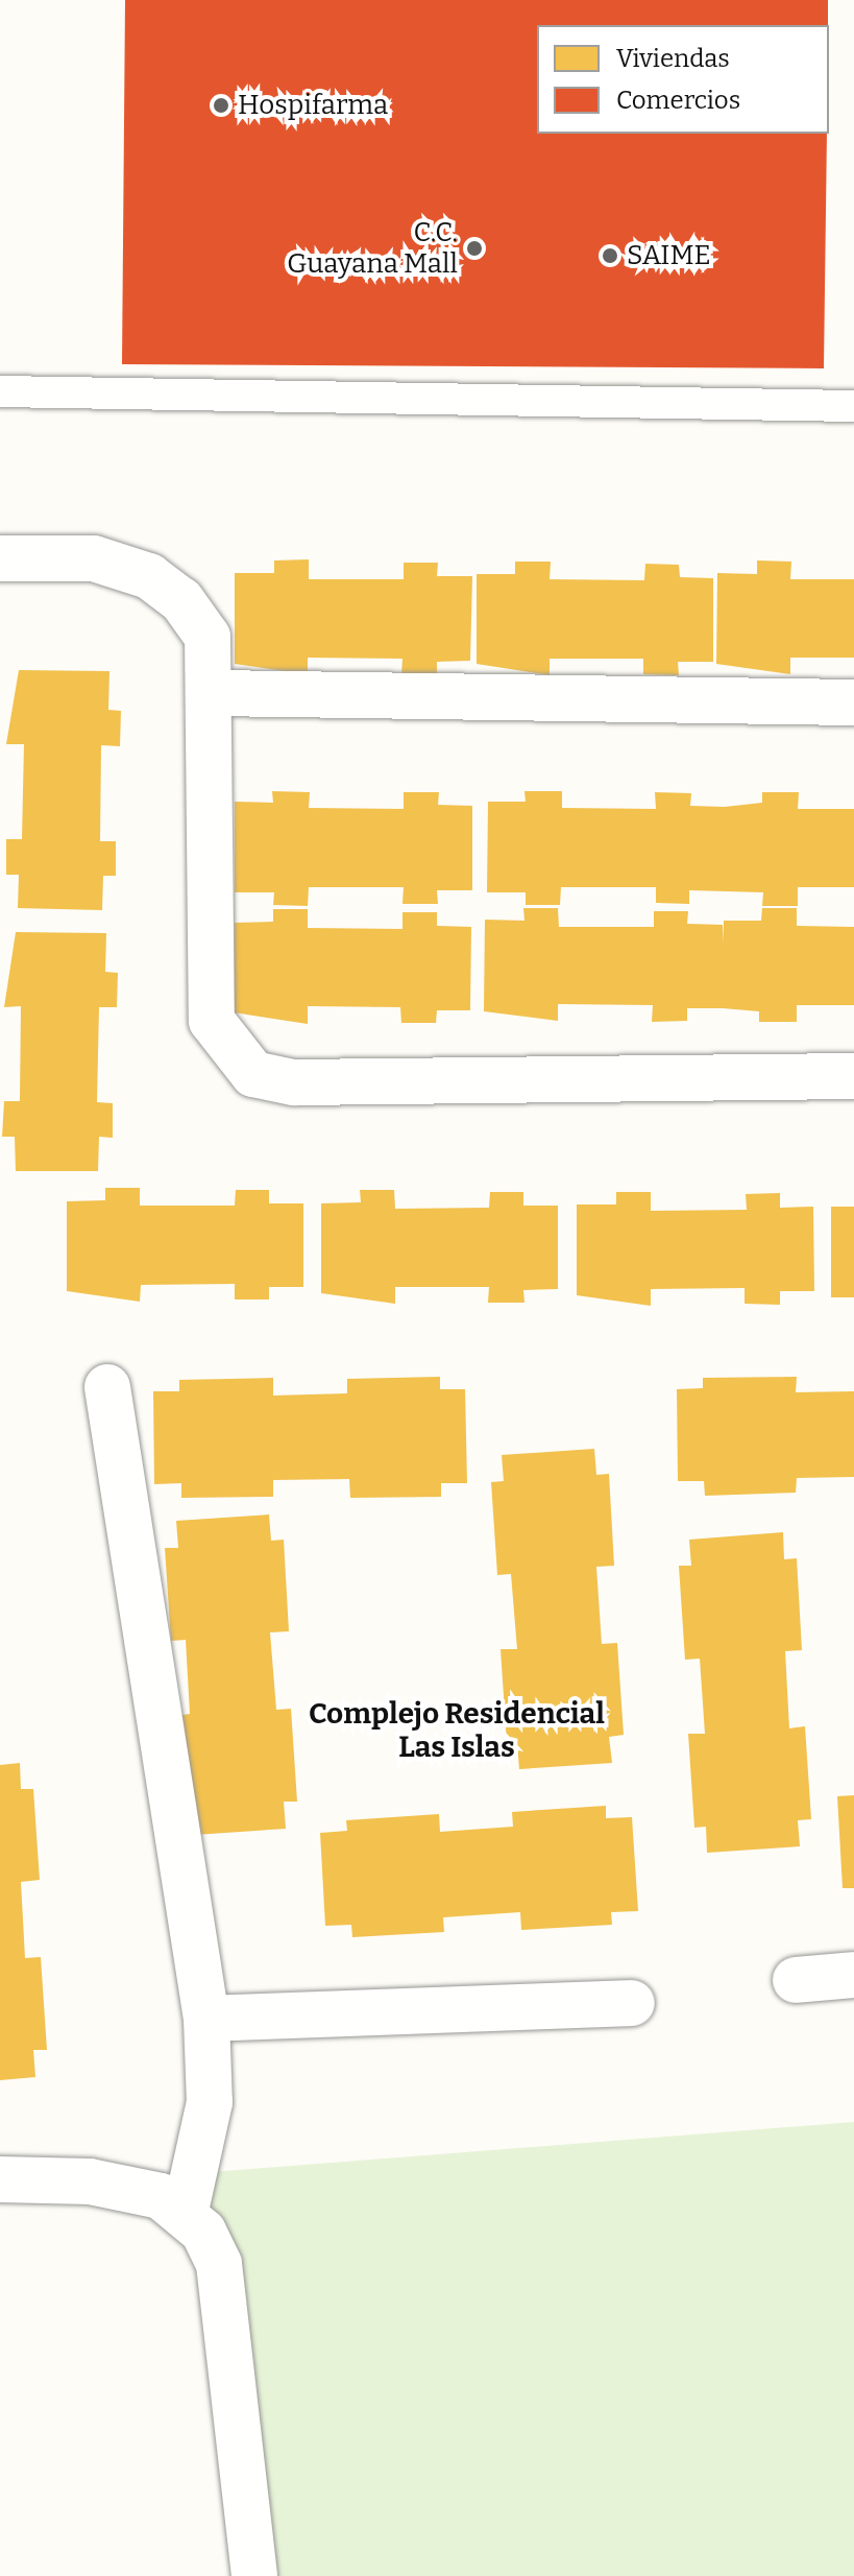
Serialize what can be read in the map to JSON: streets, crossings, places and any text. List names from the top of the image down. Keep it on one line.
{"districts":["Complejo Residencial Las Islas"],"places":["Hospifarma","C.C. Guayana Mall","SAIME"],"legend":["Viviendas","Comercios"]}
